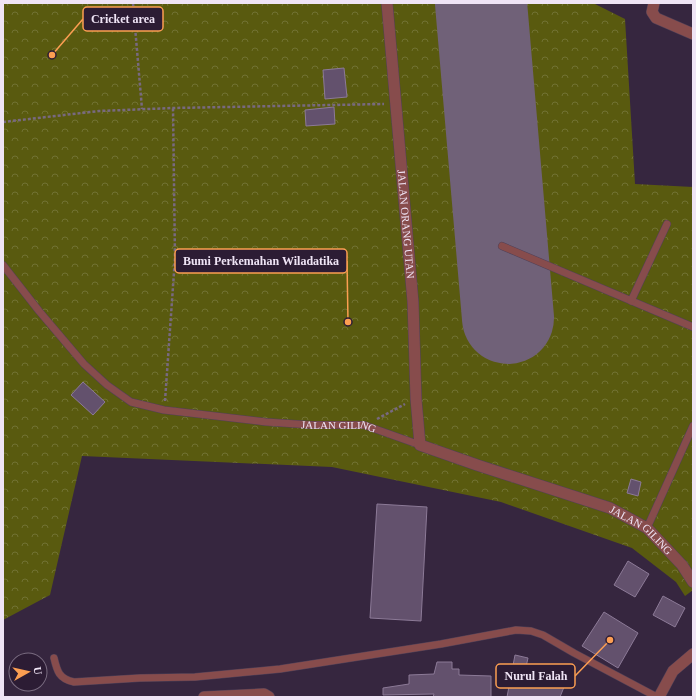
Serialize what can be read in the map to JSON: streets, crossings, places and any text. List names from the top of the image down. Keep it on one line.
{"streets":{"street":["JALAN ORANG UTAN","JALAN GILING"]},"crossings":[["JALAN ORANG UTAN","JALAN GILING"]],"places":["Cricket area","Bumi Perkemahan Wiladatika","Nurul Falah"],"north":"right"}
